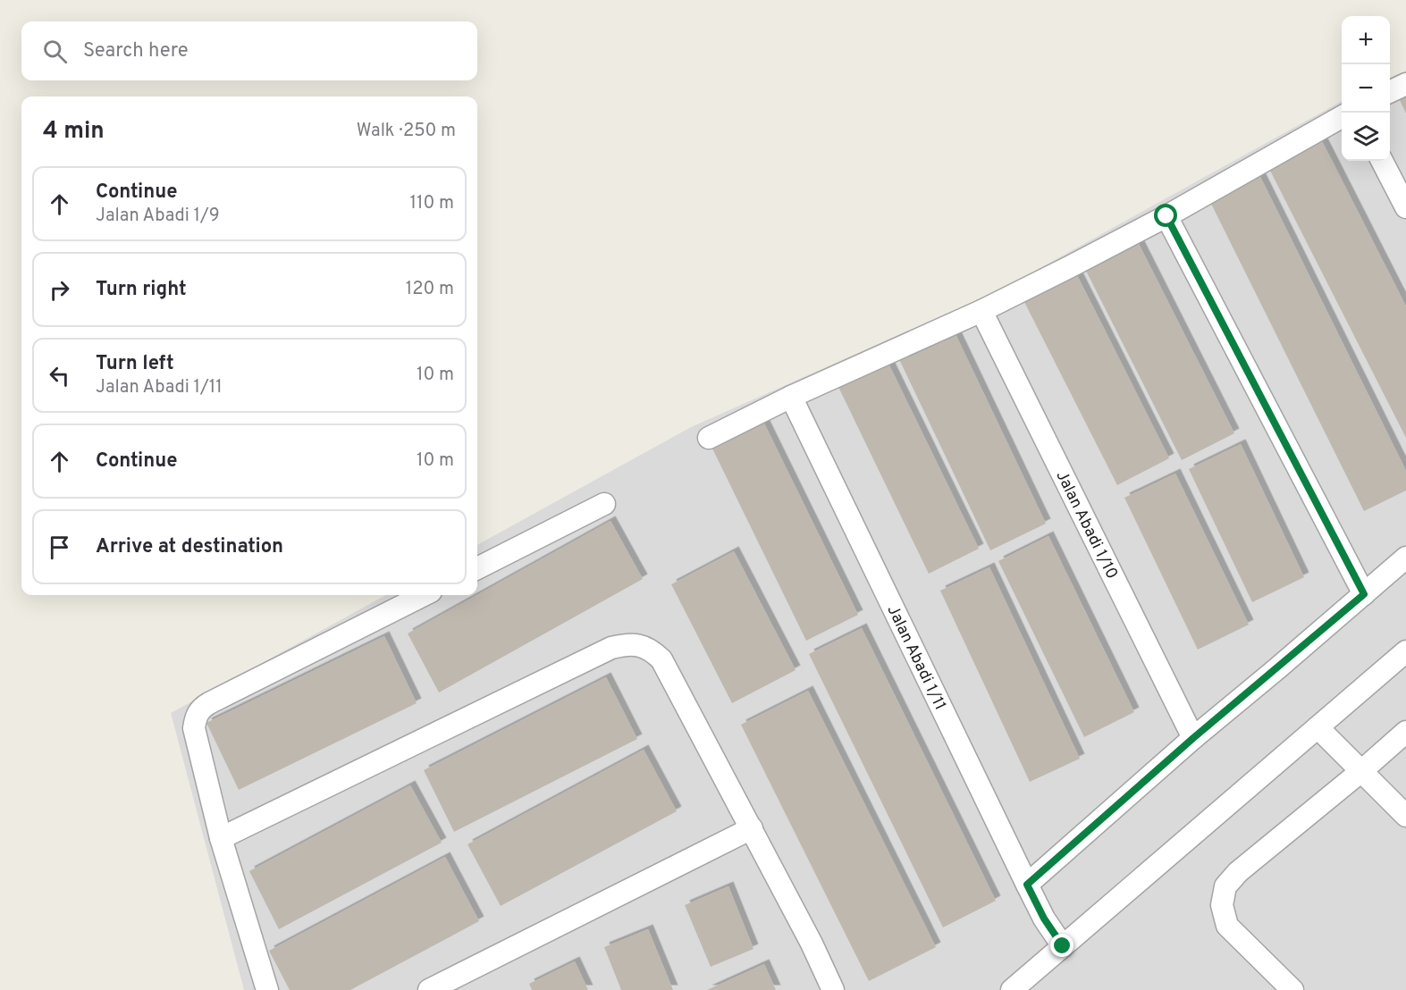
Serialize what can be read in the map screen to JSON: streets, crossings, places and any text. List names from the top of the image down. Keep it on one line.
{"streets":{"street":["Jalan Abadi 1/10","Jalan Abadi 1/11"]},"page":{"map_buttons":["+","−"],"search":"Search here","heading":["4 min","Walk · 250 m"],"list":[["Continue","Jalan Abadi 1/9","110 m"],["Turn right","120 m"],["Turn left","Jalan Abadi 1/11","10 m"],["Continue","10 m"],"Arrive at destination"]}}
